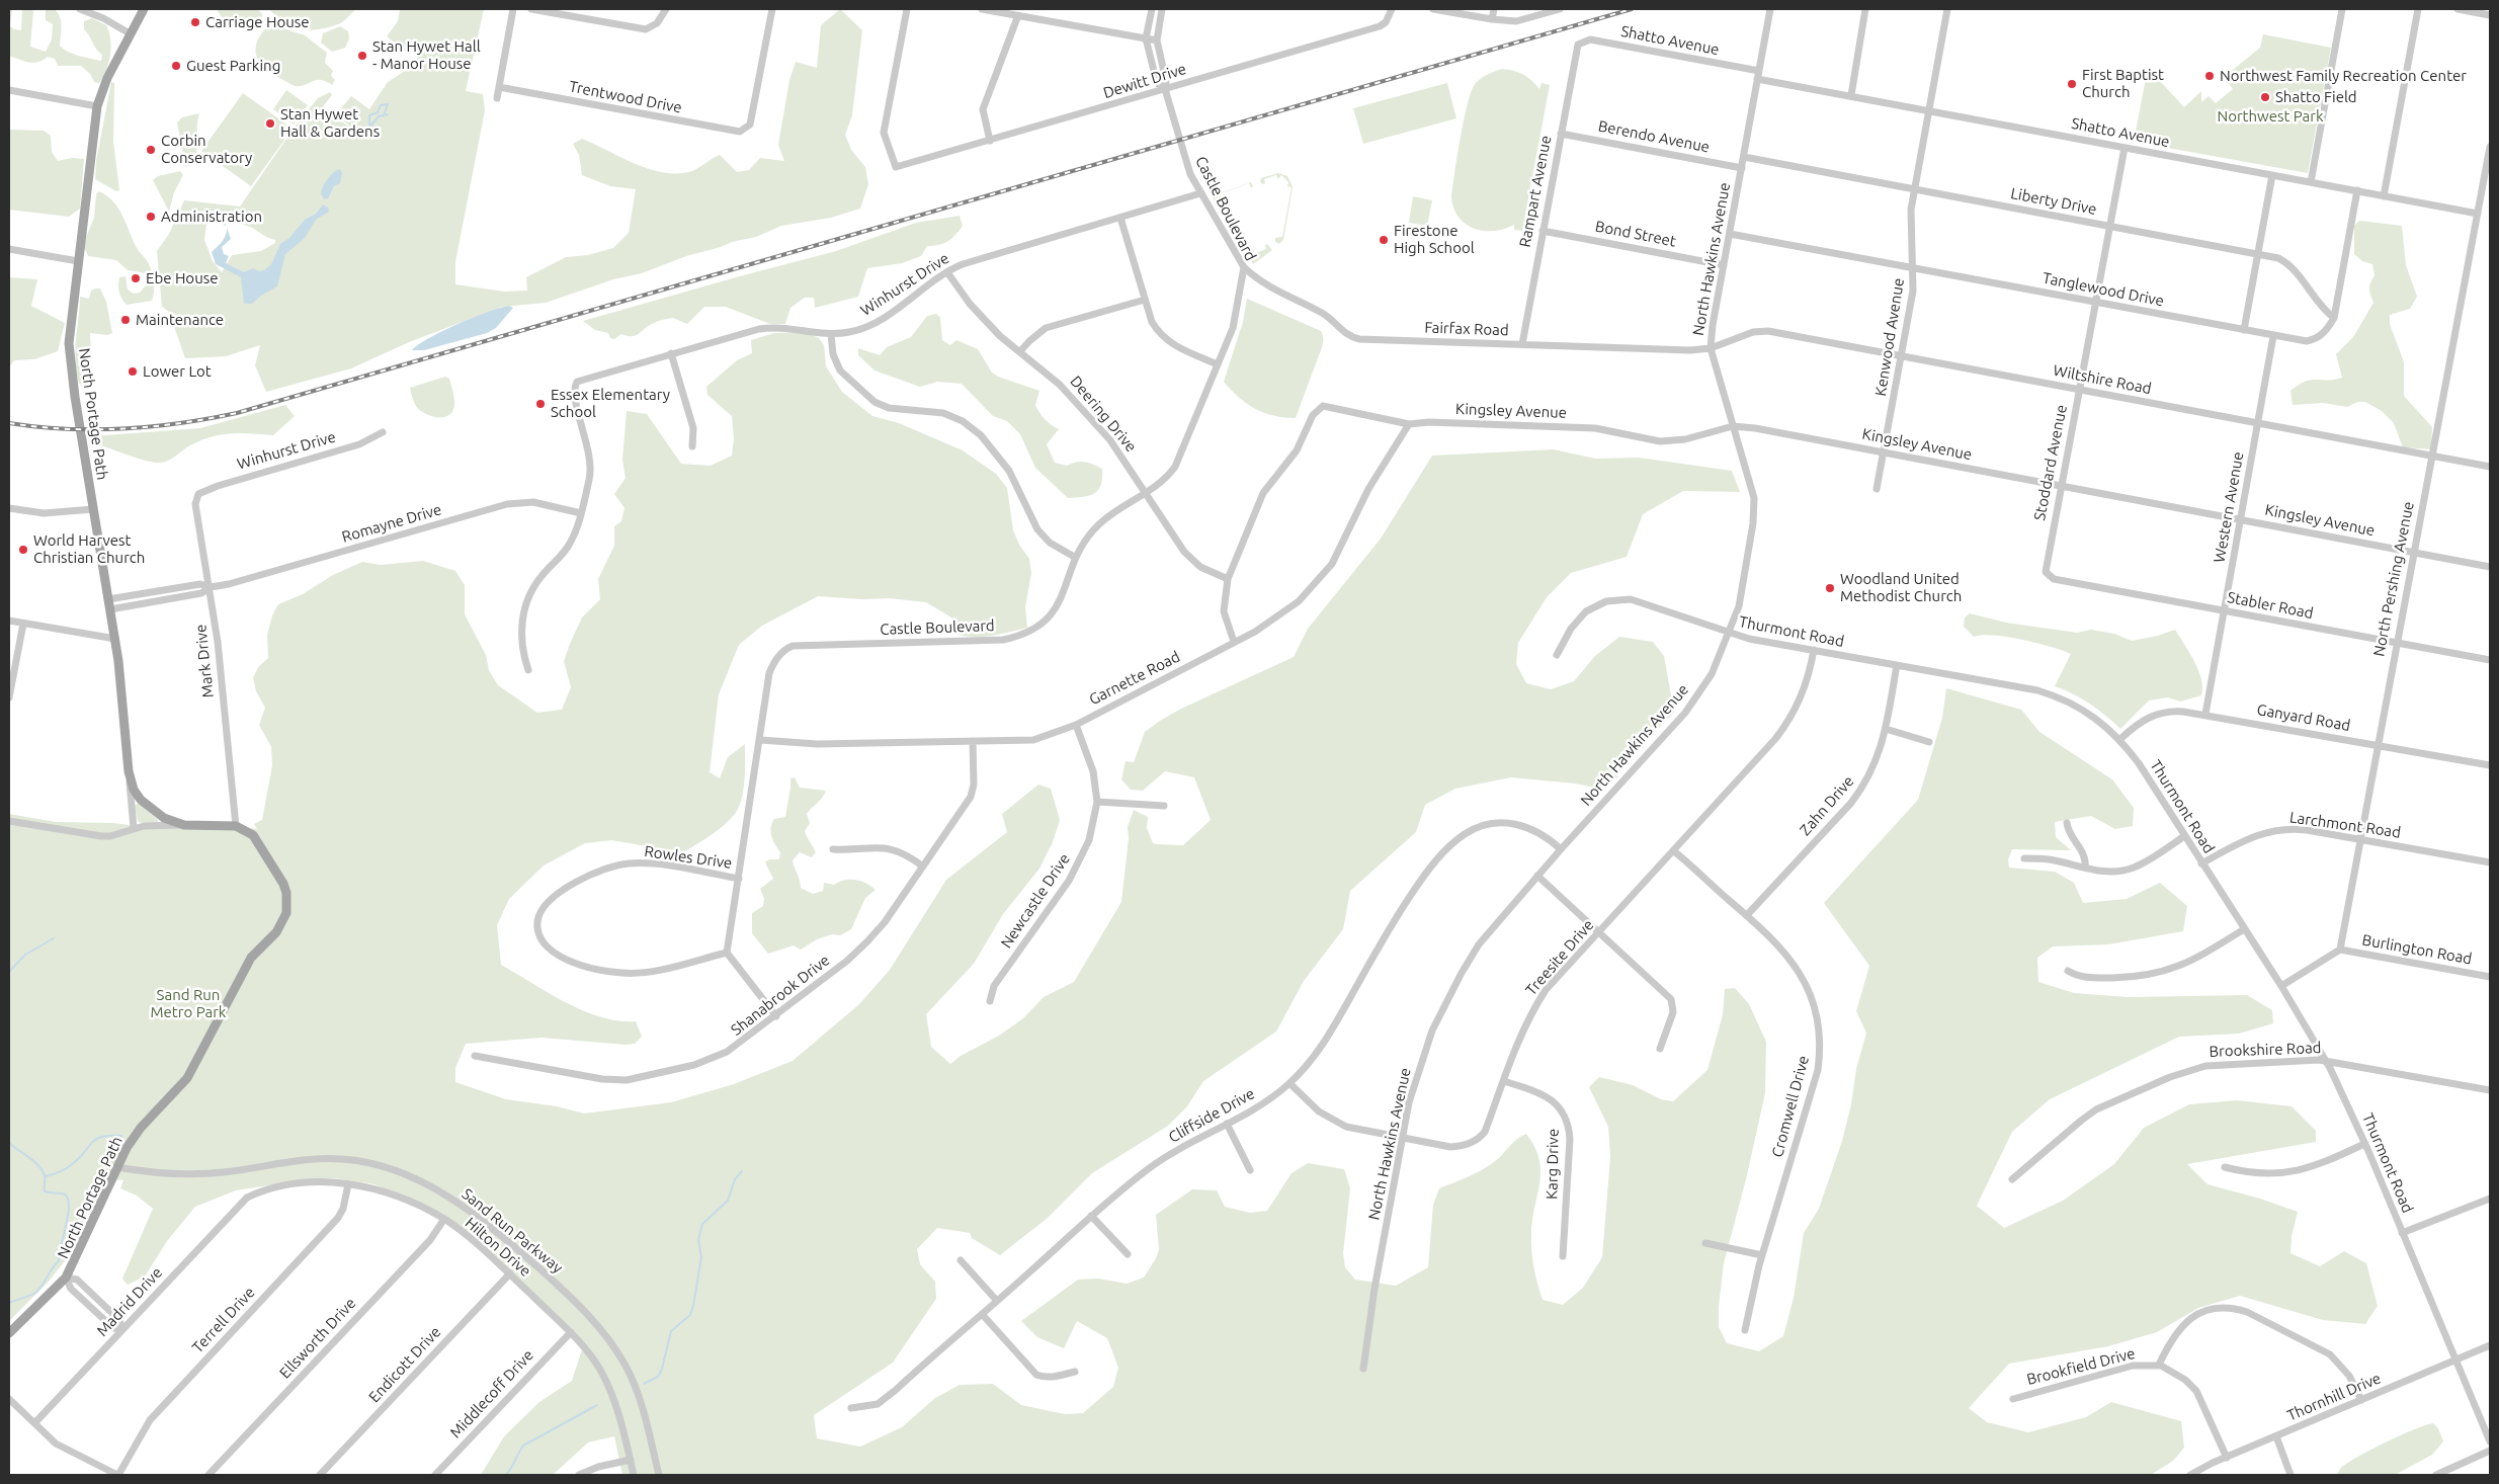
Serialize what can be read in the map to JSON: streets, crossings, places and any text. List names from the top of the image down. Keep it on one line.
{"streets":{"main road":["North Portage Path"],"street":["Shatto Avenue","Dewitt Drive","Trentwood Drive","Berendo Avenue","Rampart Avenue","Liberty Drive","Castle Boulevard","Bond Street","North Hawkins Avenue","Winhurst Drive","Tanglewood Drive","Fairfax Road","Kenwood Avenue","Wiltshire Road","Kingsley Avenue","Deering Drive","Stoddard Avenue","Western Avenue","Romayne Drive","North Pershing Avenue","Stabler Road","Thurmont Road","Mark Drive","Garnette Road","Ganyard Road","Zahn Drive","Larchmont Road","Rowles Drive","Newcastle Drive","Burlington Road","Treesite Drive","Shanabrook Drive","Brookshire Road","Cromwell Drive","Cliffside Drive","Karg Drive","Sand Run Parkway","Hilton Drive","Madrid Drive","Terrell Drive","Ellsworth Drive","Endicott Drive","Brookfield Drive","Middlecoff Drive","Thornhill Drive"]},"crossings":[["Shatto Avenue","Rampart Avenue"],["Shatto Avenue","North Hawkins Avenue"],["Shatto Avenue","Kenwood Avenue"],["Shatto Avenue","Stoddard Avenue"],["Shatto Avenue","North Pershing Avenue"],["Dewitt Drive","Castle Boulevard"],["Berendo Avenue","Rampart Avenue"],["Berendo Avenue","North Hawkins Avenue"],["Rampart Avenue","Bond Street"],["Rampart Avenue","Fairfax Road"],["Liberty Drive","North Hawkins Avenue"],["Liberty Drive","Tanglewood Drive"],["Liberty Drive","Kenwood Avenue"],["Liberty Drive","Stoddard Avenue"],["Castle Boulevard","Winhurst Drive"],["Castle Boulevard","Fairfax Road"],["Castle Boulevard","Deering Drive"],["Castle Boulevard","Garnette Road"],["Castle Boulevard","Rowles Drive"],["Bond Street","North Hawkins Avenue"],["North Hawkins Avenue","Tanglewood Drive"],["North Hawkins Avenue","Fairfax Road"],["North Hawkins Avenue","Wiltshire Road"],["North Hawkins Avenue","Kingsley Avenue"],["North Hawkins Avenue","Thurmont Road"],["North Hawkins Avenue","Treesite Drive"],["North Hawkins Avenue","Cliffside Drive"],["Winhurst Drive","Deering Drive"],["Winhurst Drive","Romayne Drive"],["Winhurst Drive","Mark Drive"],["Tanglewood Drive","Kenwood Avenue"],["Tanglewood Drive","Stoddard Avenue"],["Tanglewood Drive","Western Avenue"],["Fairfax Road","Wiltshire Road"],["Kenwood Avenue","Wiltshire Road"],["Kenwood Avenue","Kingsley Avenue"],["Wiltshire Road","Stoddard Avenue"],["Wiltshire Road","Western Avenue"],["Wiltshire Road","North Pershing Avenue"],["Kingsley Avenue","Deering Drive"],["Kingsley Avenue","Stoddard Avenue"],["Kingsley Avenue","Western Avenue"],["Kingsley Avenue","North Pershing Avenue"],["Kingsley Avenue","Garnette Road"],["North Portage Path","Romayne Drive"],["North Portage Path","Mark Drive"],["North Portage Path","Sand Run Parkway"],["Stoddard Avenue","Stabler Road"],["Western Avenue","Stabler Road"],["Western Avenue","Ganyard Road"],["Romayne Drive","Mark Drive"],["North Pershing Avenue","Stabler Road"],["North Pershing Avenue","Ganyard Road"],["North Pershing Avenue","Larchmont Road"],["North Pershing Avenue","Burlington Road"],["Thurmont Road","Ganyard Road"],["Thurmont Road","Zahn Drive"],["Thurmont Road","Larchmont Road"],["Thurmont Road","Treesite Drive"],["Thurmont Road","Brookshire Road"],["Thurmont Road","Thornhill Drive"],["Garnette Road","Newcastle Drive"],["Garnette Road","Shanabrook Drive"],["Zahn Drive","Cromwell Drive"],["Treesite Drive","Cromwell Drive"],["Treesite Drive","Cliffside Drive"],["Treesite Drive","Karg Drive"],["Hilton Drive","Madrid Drive"],["Hilton Drive","Terrell Drive"],["Hilton Drive","Ellsworth Drive"],["Hilton Drive","Endicott Drive"],["Hilton Drive","Middlecoff Drive"],["Brookfield Drive","Thornhill Drive"]],"parks":["Northwest Park","Sand Run Metro Park"],"places":["Carriage House","Stan Hywet Hall - Manor House","Guest Parking","Northwest Family Recreation Center","First Baptist Church","Shatto Field","Stan Hywet Hall & Gardens","Corbin Conservatory","Administration","Firestone High School","Ebe House","Maintenance","Lower Lot","Essex Elementary School","World Harvest Christian Church","Woodland United Methodist Church"]}
